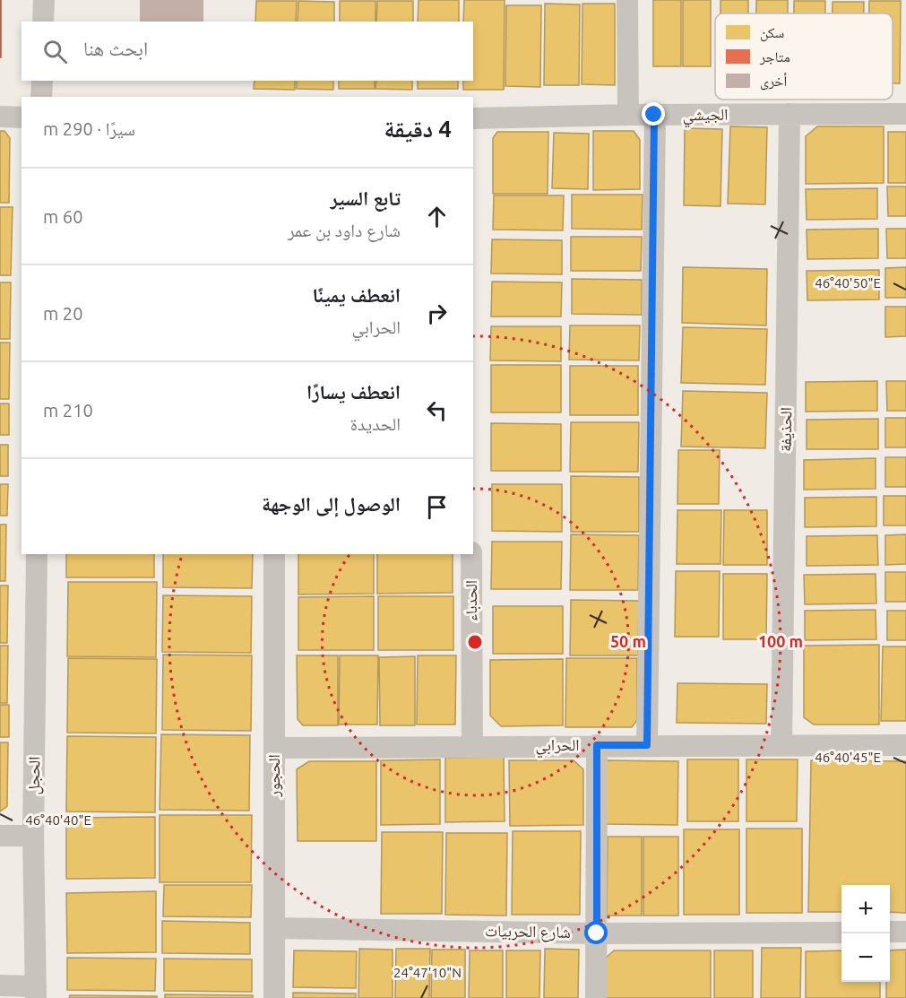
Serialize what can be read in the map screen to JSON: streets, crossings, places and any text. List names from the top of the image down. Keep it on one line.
{"streets":{"street":["الجيشي","الحذيفة","الحدباء","الحرابي","الحجل","الحجور","شارع الحربيات"]},"crossings":[["الجيشي","الحذيفة"],["الحذيفة","الحرابي"],["الحدباء","الحرابي"],["الحرابي","الحجور"],["الحجور","شارع الحربيات"]],"legend":["سكن","متاجر","أخرى"],"page":{"search":"ابحث هنا","heading":["4 دقيقة","سيرًا · 290 m"],"list":[["تابع السير","شارع داود بن عمر","60 m"],["انعطف يمينًا","الحرابي","20 m"],["انعطف يسارًا","الحديدة","210 m"],"الوصول إلى الوجهة"],"map_buttons":["+","−"]},"coordinates":["46°40'50\"E","46°40'45\"E","46°40'40\"E","24°47'10\"N"],"rings":["50 m","100 m"]}
